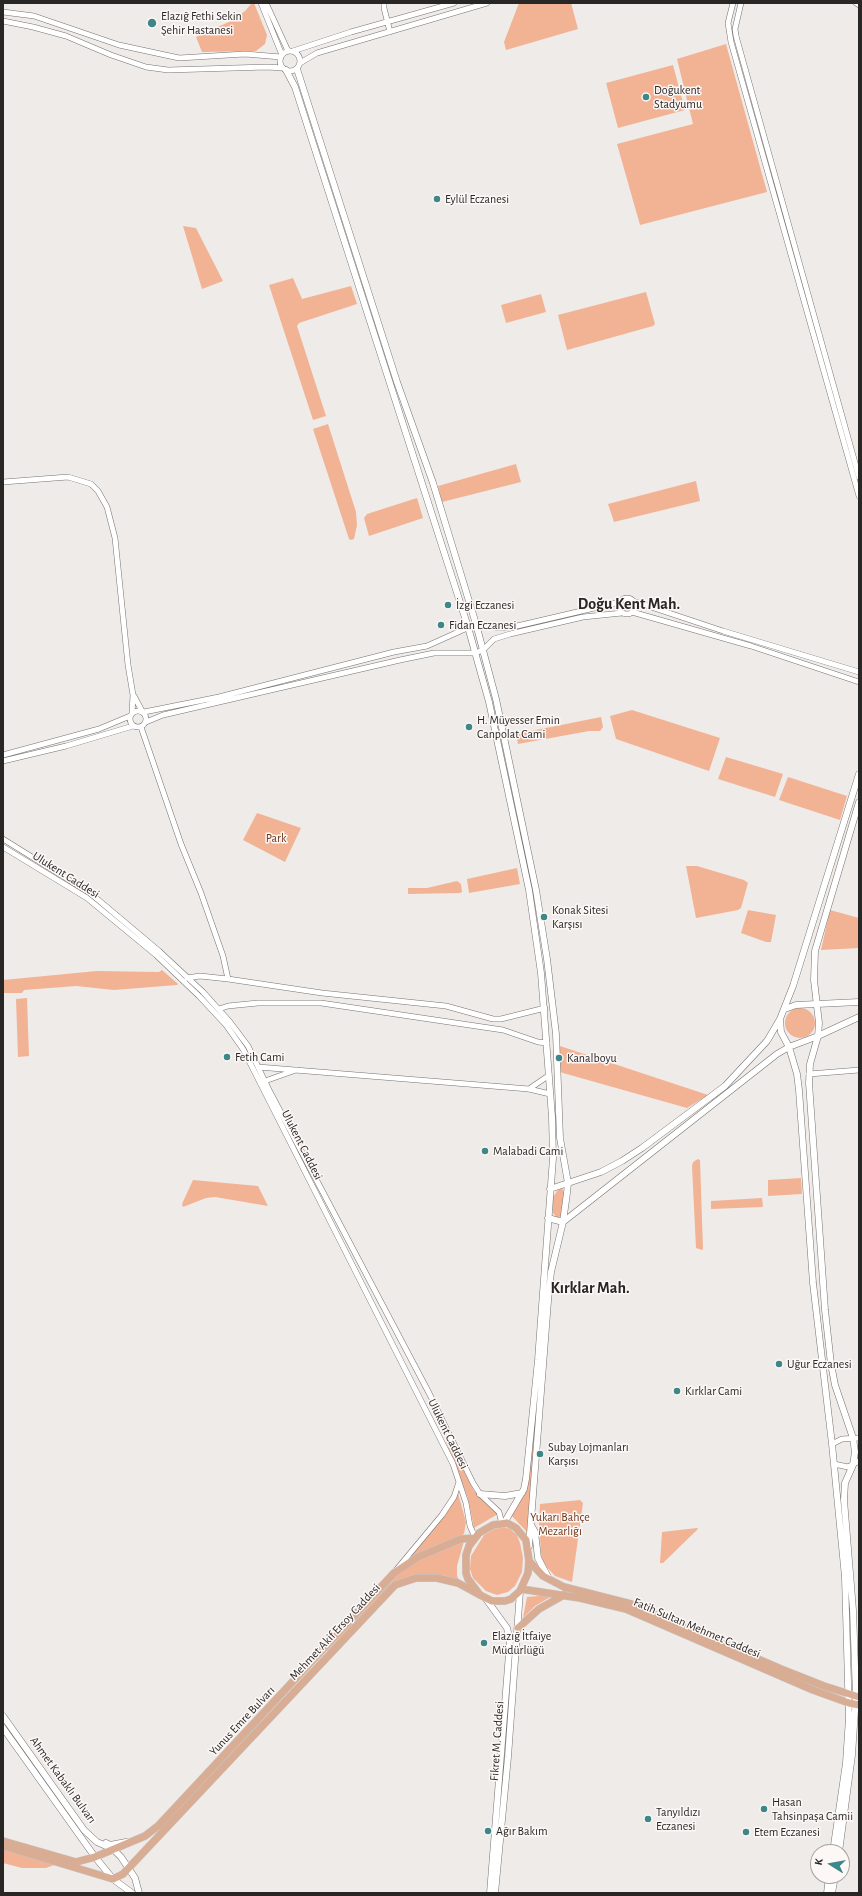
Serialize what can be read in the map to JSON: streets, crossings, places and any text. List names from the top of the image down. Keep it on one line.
{"streets":{"main road":["Fatih Sultan Mehmet Caddesi","Mehmet Akif Ersoy Caddesi","Yunus Emre Bulvarı","Fikret M. Caddesi","Ahmet Kabaklı Bulvarı"],"street":["Ulukent Caddesi"]},"crossings":[["Ulukent Caddesi","Fatih Sultan Mehmet Caddesi"],["Ulukent Caddesi","Mehmet Akif Ersoy Caddesi"],["Ulukent Caddesi","Yunus Emre Bulvarı"],["Ulukent Caddesi","Fikret M. Caddesi"],["Fatih Sultan Mehmet Caddesi","Mehmet Akif Ersoy Caddesi"],["Fatih Sultan Mehmet Caddesi","Yunus Emre Bulvarı"],["Fatih Sultan Mehmet Caddesi","Fikret M. Caddesi"],["Mehmet Akif Ersoy Caddesi","Yunus Emre Bulvarı"],["Mehmet Akif Ersoy Caddesi","Fikret M. Caddesi"],["Mehmet Akif Ersoy Caddesi","Ahmet Kabaklı Bulvarı"],["Yunus Emre Bulvarı","Fikret M. Caddesi"],["Yunus Emre Bulvarı","Ahmet Kabaklı Bulvarı"]],"districts":["Doğu Kent Mah.","Kırklar Mah."],"parks":["Park","Yukarı Bahçe Mezarlığı"],"places":["Elazığ Fethi Sekin Şehir Hastanesi","Doğukent Stadyumu","Eylül Eczanesi","İzgi Eczanesi","Fidan Eczanesi","H. Müyesser Emin Canpolat Cami","Konak Sitesi Karşısı","Fetih Cami","Kanalboyu","Malabadi Cami","Uğur Eczanesi","Kırklar Cami","Subay Lojmanları Karşısı","Elazığ İtfaiye Müdürlüğü","Hasan Tahsinpaşa Camii","Tanyıldızı Eczanesi","Ağır Bakım","Etem Eczanesi"],"north":"left"}
